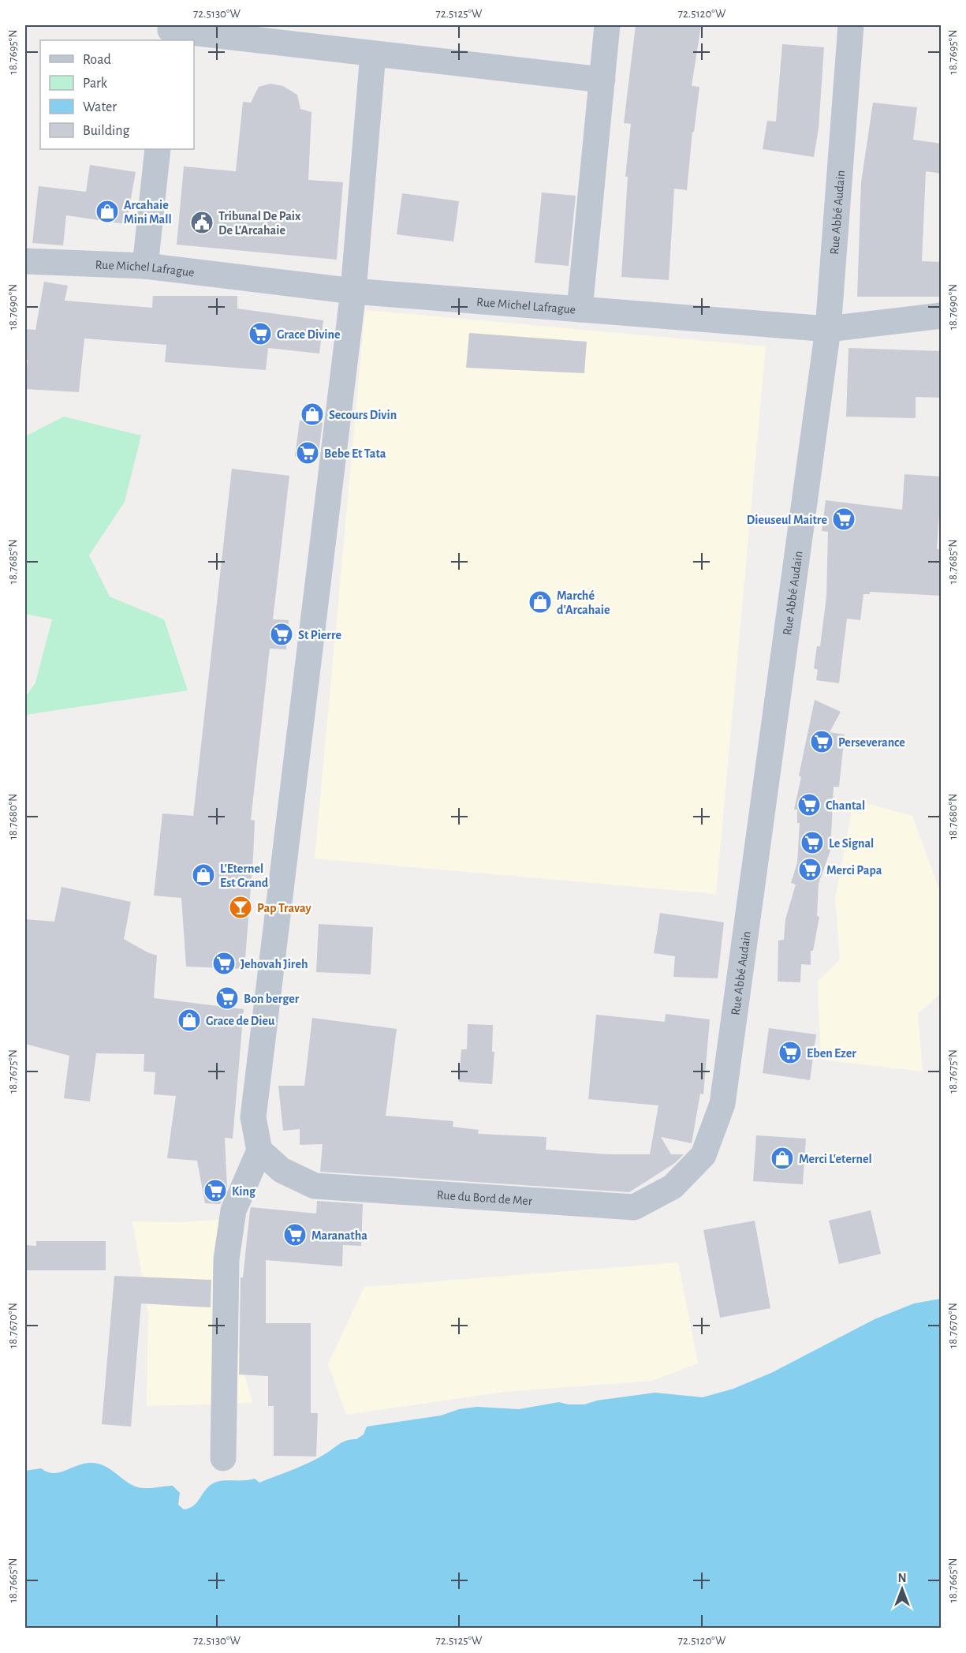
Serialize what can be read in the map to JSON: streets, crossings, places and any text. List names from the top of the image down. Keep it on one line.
{"streets":{"street":["Rue Abbé Audain","Rue Michel Lafrague","Rue du Bord de Mer"]},"crossings":[["Rue Abbé Audain","Rue Michel Lafrague"],["Rue Abbé Audain","Rue du Bord de Mer"]],"places":{"shop":["Arcahaie Mini Mall","Secours Divin","Marché d'Arcahaie","L'Eternel Est Grand","Grace de Dieu","Merci L'eternel"],"public building":["Tribunal De Paix De L'Arcahaie"],"supermarket":["Grace Divine","Bebe Et Tata","Dieuseul Maitre","St Pierre","Perseverance","Chantal","Le Signal","Merci Papa","Jehovah Jireh","Bon berger","Eben Ezer","King","Maranatha"],"bar":["Pap Travay"]},"legend":["Road","Park","Water","Building"],"north":"top","coordinates":["72.5130°W","72.5125°W","72.5120°W","18.7695°N","18.7690°N","18.7685°N","18.7680°N","18.7675°N","18.7670°N","18.7665°N"]}
